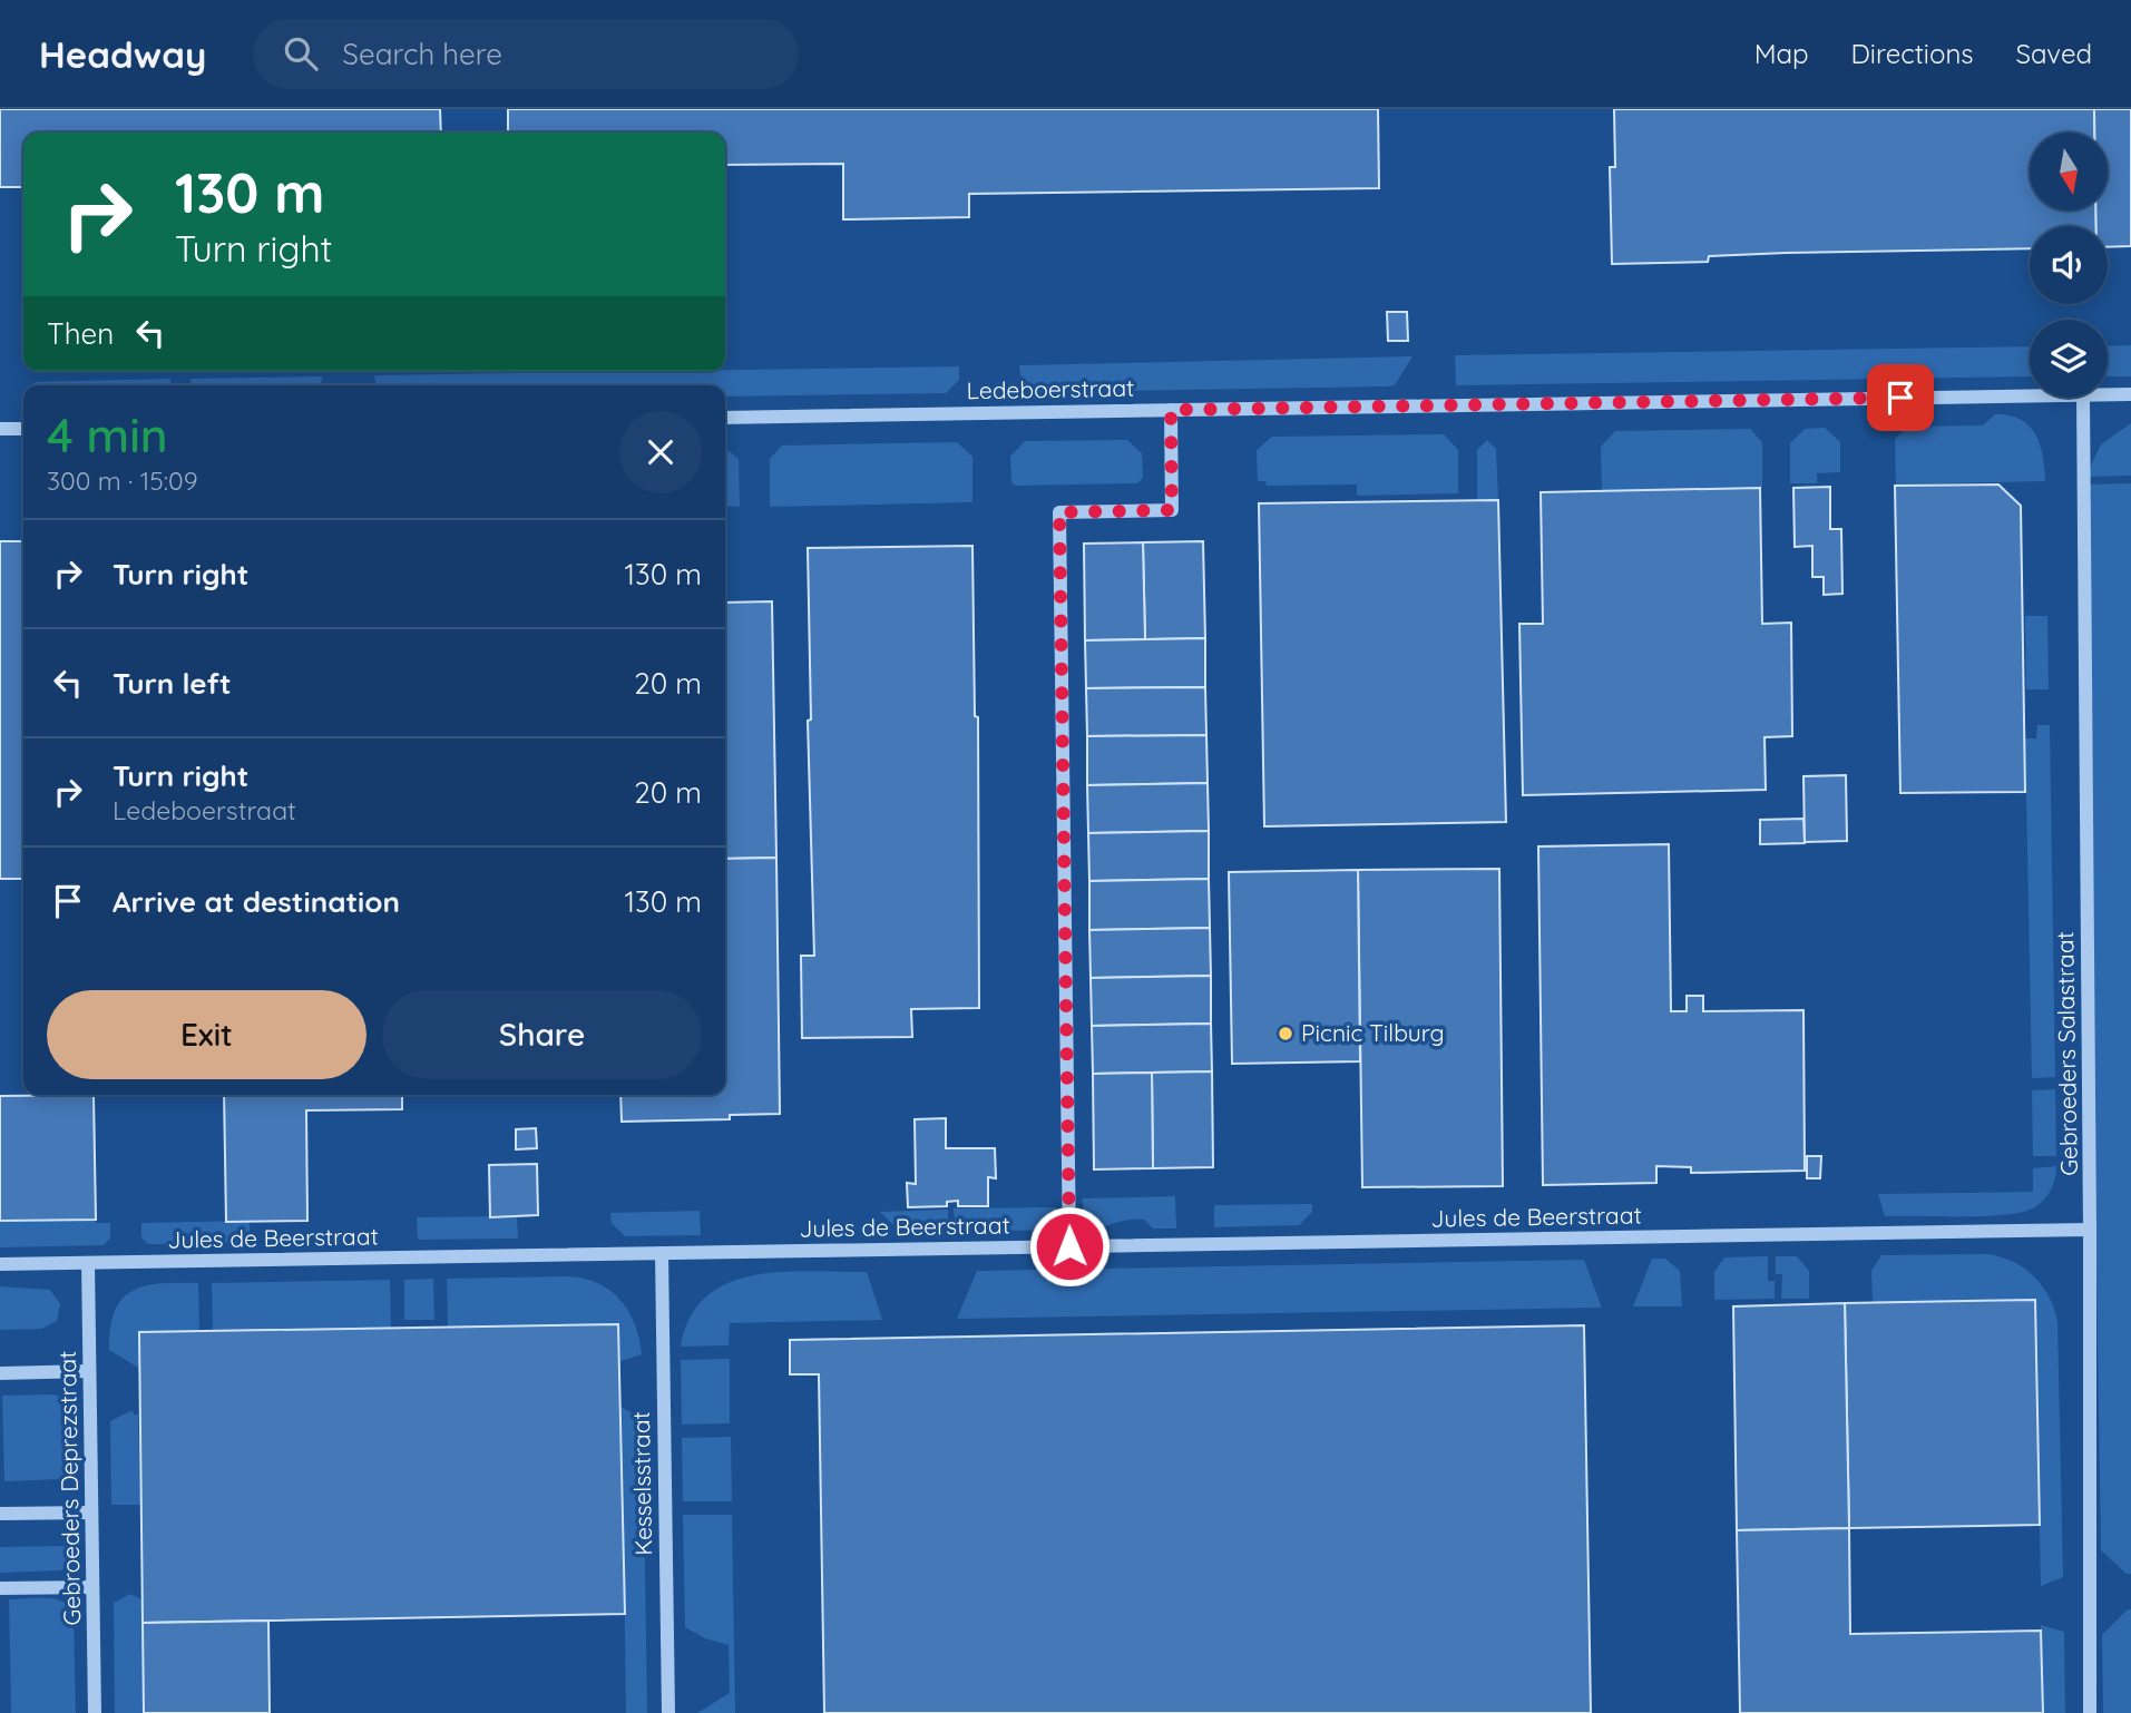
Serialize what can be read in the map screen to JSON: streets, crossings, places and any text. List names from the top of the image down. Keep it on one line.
{"streets":{"street":["Ledeboerstraat","Gebroeders Salastraat","Jules de Beerstraat","Kesselsstraat","Gebroeders Deprezstraat"]},"crossings":[["Gebroeders Salastraat","Jules de Beerstraat"],["Jules de Beerstraat","Kesselsstraat"],["Jules de Beerstraat","Gebroeders Deprezstraat"]],"places":["Picnic Tilburg"],"north":"bottom","page":{"header":"Headway","search":"Search here","nav":["Map","Directions","Saved"],"turn":["130 m","Turn right"],"then":"Then","heading":["4 min","300 m · 15:09"],"list":[{"name":"Turn right","value":"130 m"},{"name":"Turn left","value":"20 m"},{"name":"Turn right","note":"Ledeboerstraat","value":"20 m"},{"name":"Arrive at destination","value":"130 m"}],"buttons":["Exit","Share"]}}
